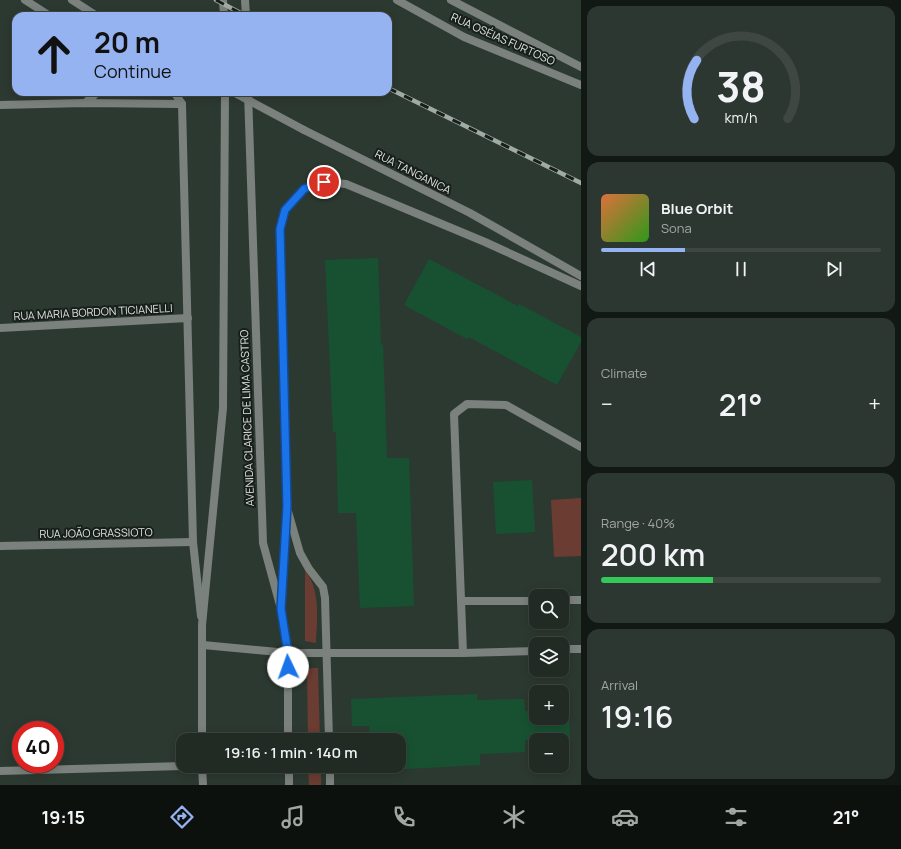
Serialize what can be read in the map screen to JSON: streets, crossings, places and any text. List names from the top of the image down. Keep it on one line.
{"streets":{"street":["RUA OSÉIAS FURTOSO","RUA TANGANICA","RUA MARIA BORDON TICIANELLI","AVENIDA CLARICE DE LIMA CASTRO","RUA JOÃO GRASSIOTO"]},"page":{"turn":["20 m","Continue"],"song":["Blue Orbit","Sona"],"tile":["Climate",["Range · 40%","200 km"],["Arrival","19:16"]],"heat":["−","21°","+"],"map_buttons":["+","−"],"limit":"40","trip":"19:16 · 1 min · 140 m","tabs":["19:15","21°"],"gauge":["38","km/h"]}}
